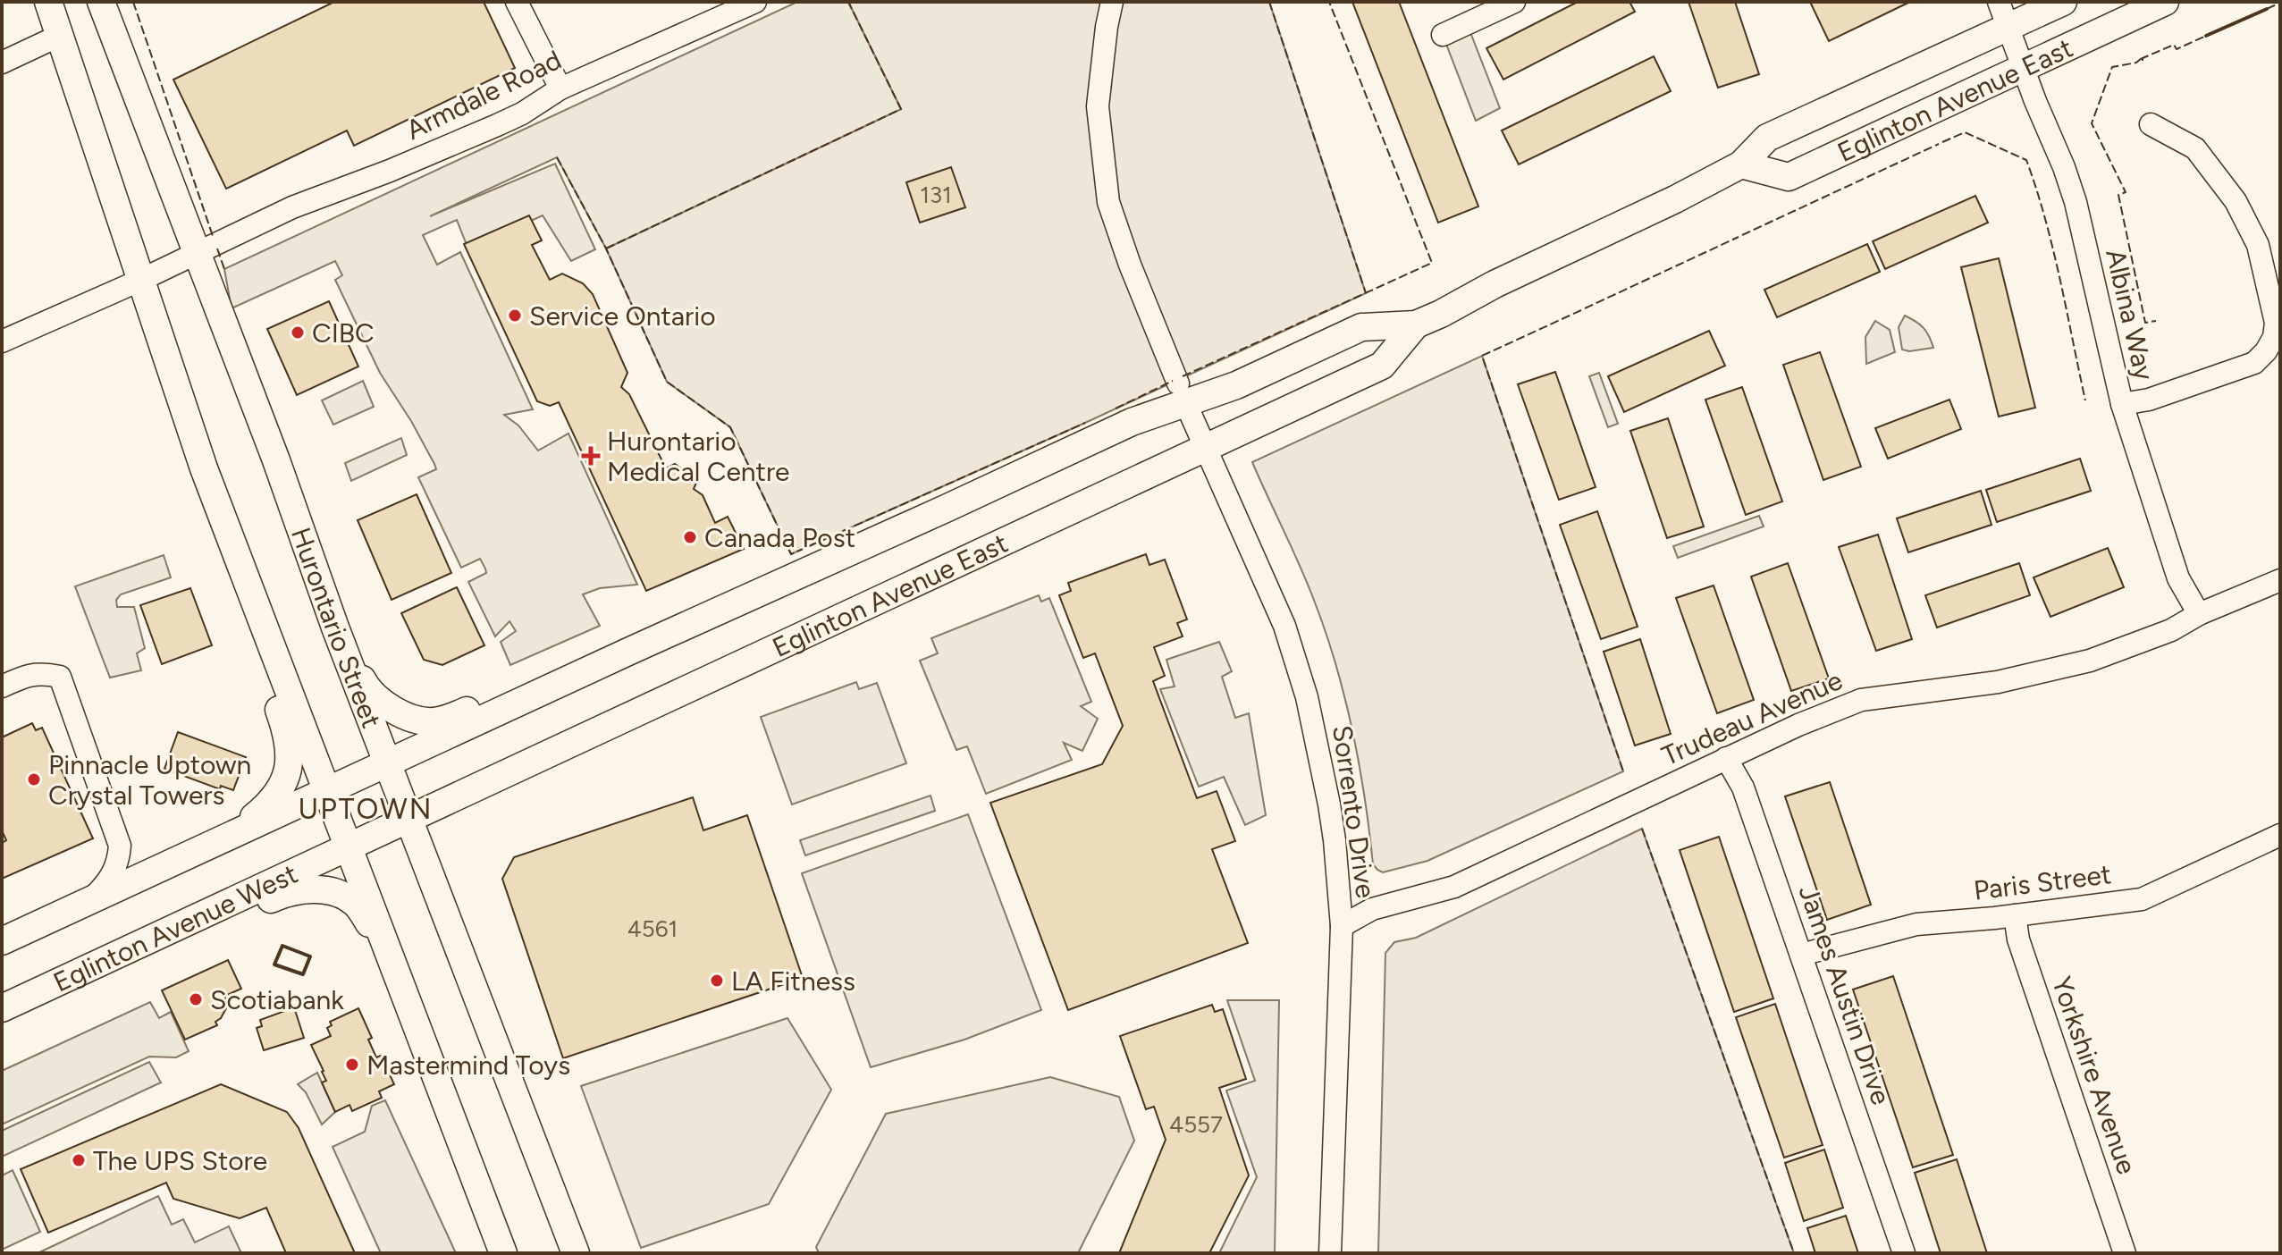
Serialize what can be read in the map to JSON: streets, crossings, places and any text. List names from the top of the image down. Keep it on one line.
{"streets":{"main road":["Eglinton Avenue East","Hurontario Street","Eglinton Avenue West"],"street":["Armdale Road","Albina Way","Trudeau Avenue","Sorrento Drive","Paris Street","James Austin Drive","Yorkshire Avenue"]},"crossings":[["Armdale Road","Hurontario Street"],["Eglinton Avenue East","Albina Way"],["Eglinton Avenue East","Hurontario Street"],["Eglinton Avenue East","Sorrento Drive"],["Eglinton Avenue East","Eglinton Avenue West"],["Albina Way","Trudeau Avenue"],["Trudeau Avenue","Sorrento Drive"],["Trudeau Avenue","James Austin Drive"],["Paris Street","James Austin Drive"],["Paris Street","Yorkshire Avenue"]],"districts":["UPTOWN"],"places":{"other":["Service Ontario","CIBC","Canada Post","Pinnacle Uptown Crystal Towers","LA Fitness","Scotiabank","Mastermind Toys","The UPS Store"],"health":["Hurontario Medical Centre"]},"house_numbers":["131","4561","4557"]}
